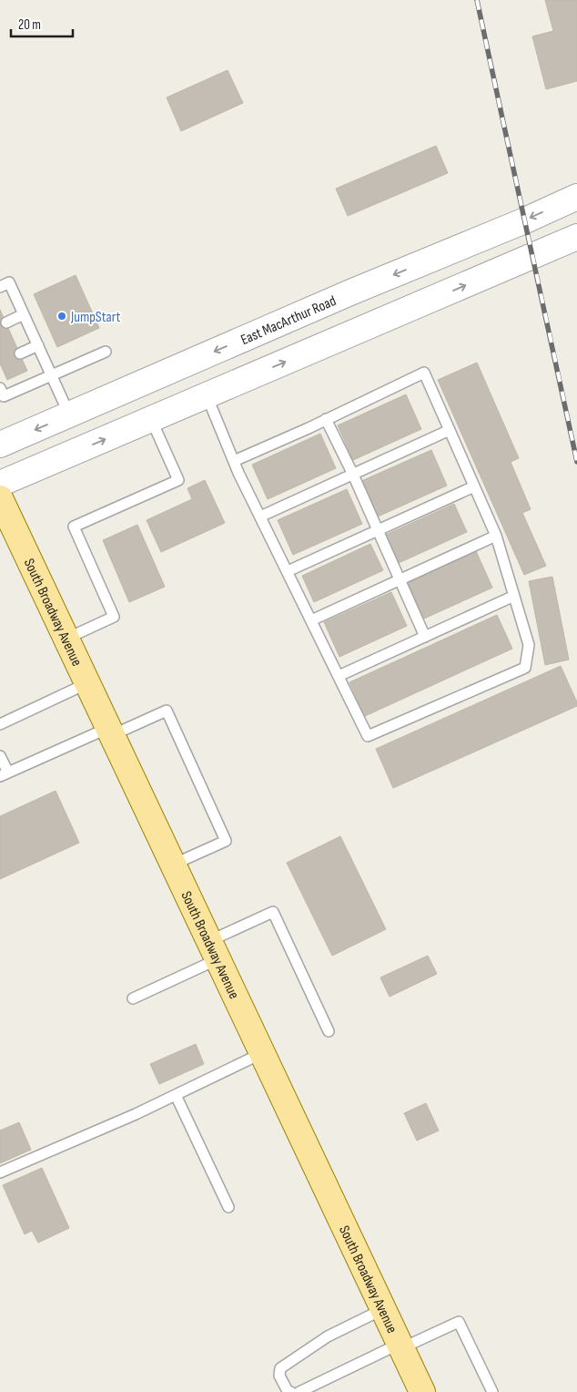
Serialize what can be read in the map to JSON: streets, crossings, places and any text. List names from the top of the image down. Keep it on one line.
{"streets":{"main road":["South Broadway Avenue"],"street":["East MacArthur Road"]},"places":["JumpStart"],"scale_bar":"20 m"}
